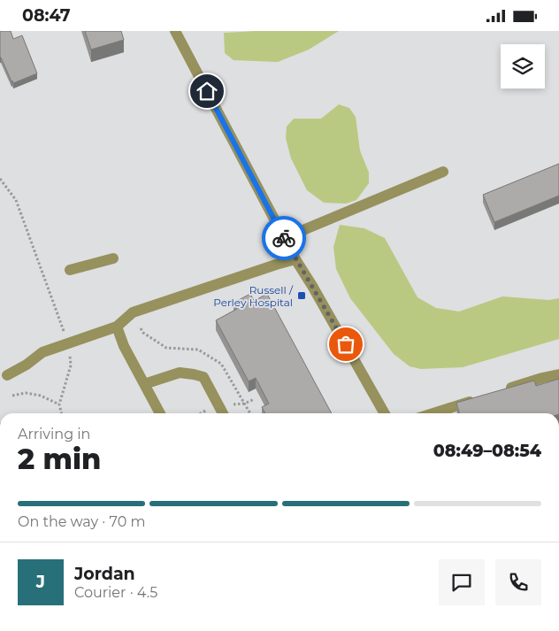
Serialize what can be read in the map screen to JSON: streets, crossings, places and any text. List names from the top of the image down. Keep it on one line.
{"places":{"transit":["Russell / Perley Hospital"]},"page":{"status":"08:47","heading":["2 min","Arriving in","08:49–08:54"],"panel":["Jordan","Courier · 4.5"],"bar":"On the way · 70 m","round":"J"}}
